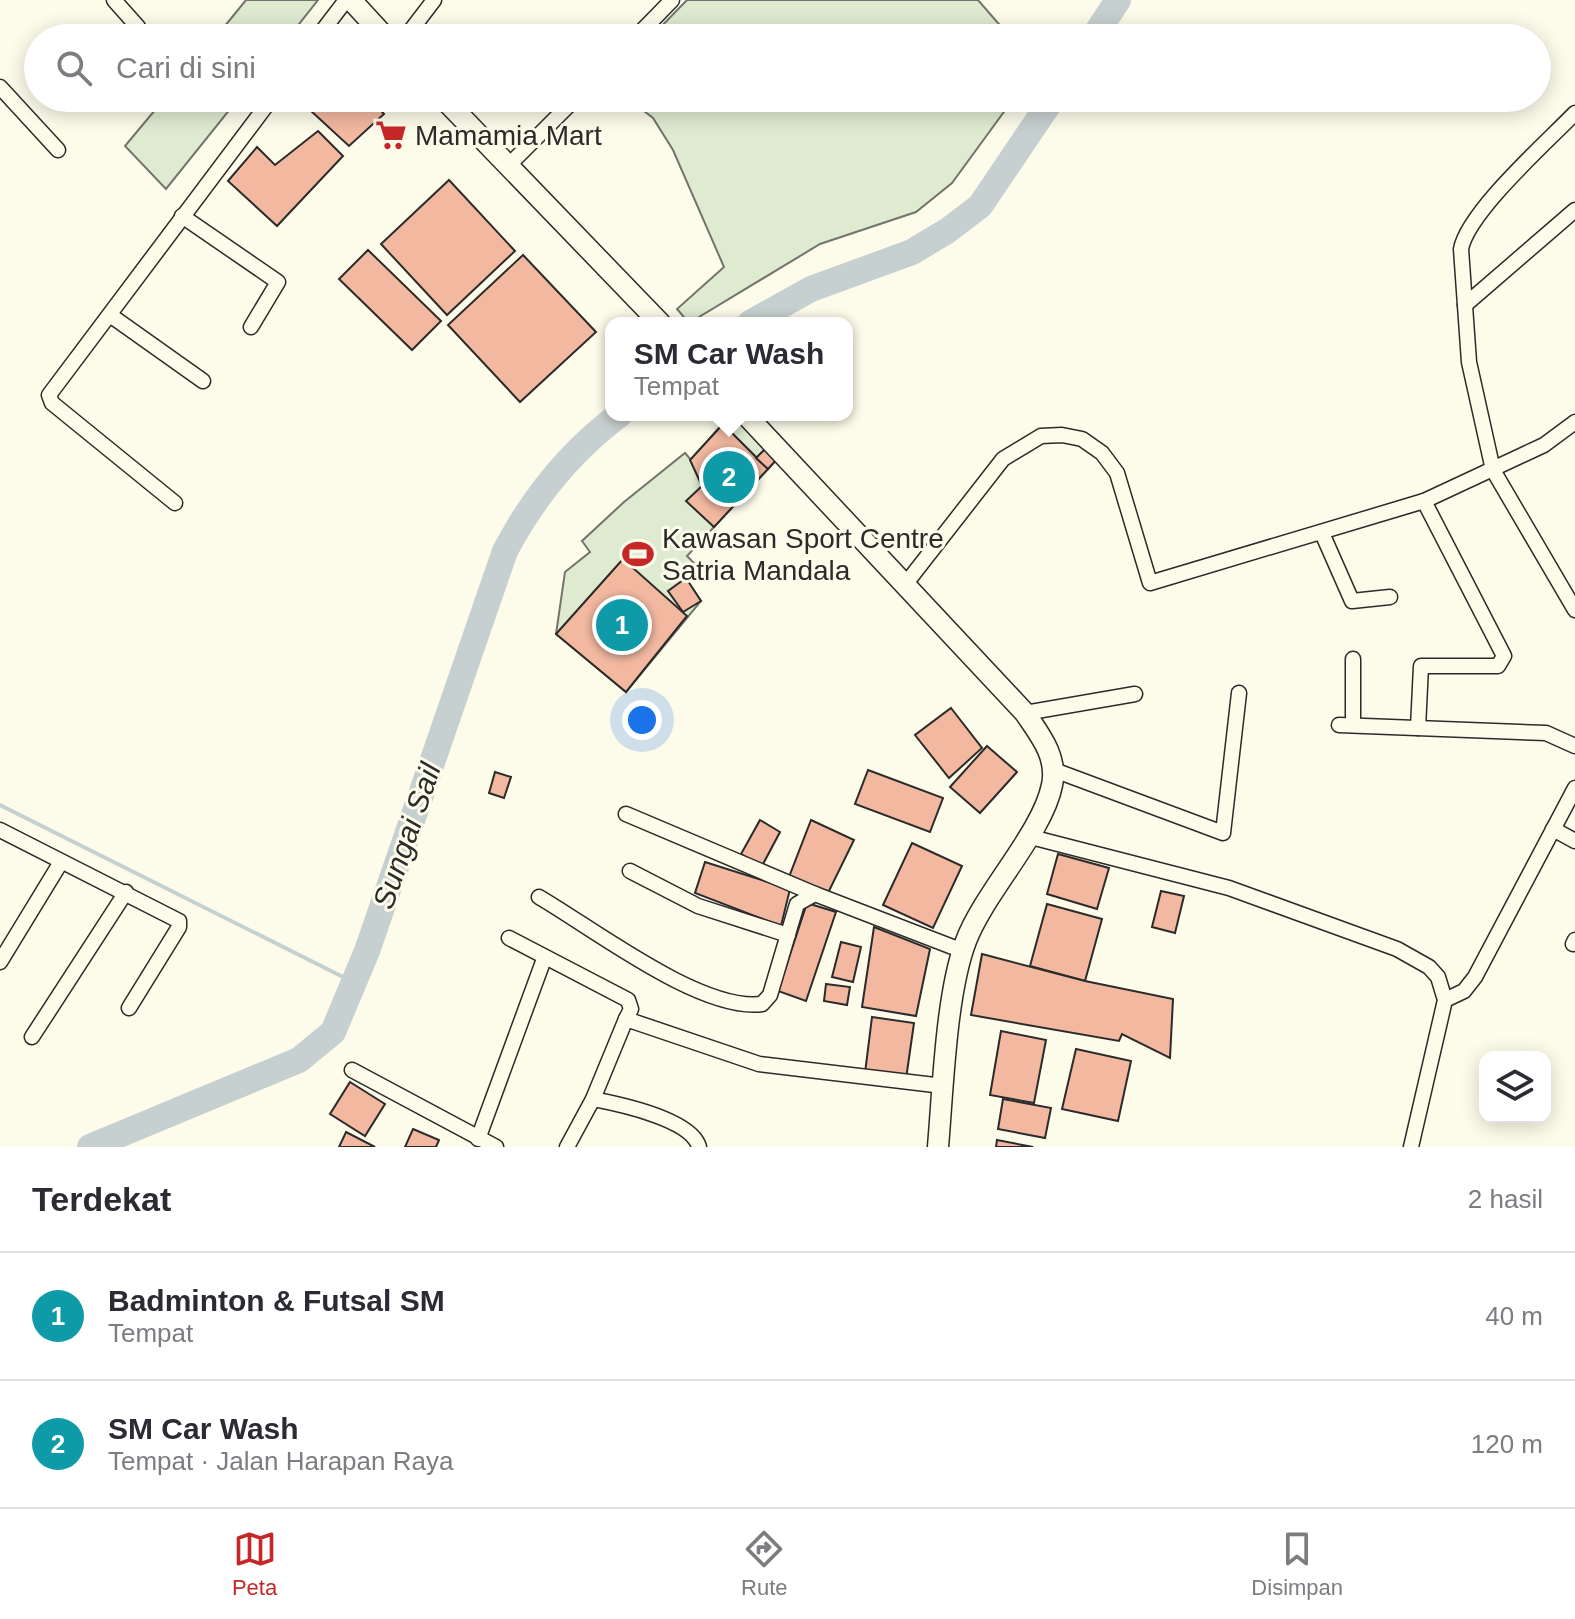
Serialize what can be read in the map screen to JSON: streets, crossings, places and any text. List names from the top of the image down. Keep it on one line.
{"water":["Sungai Sail"],"places":{"supermarket":["Mamamia Mart"],"sports":["Kawasan Sport Centre Satria Mandala"]},"page":{"search":"Cari di sini","popup":["SM Car Wash","Tempat"],"pins":["2","1"],"heading":["Terdekat","2 hasil"],"list":[{"mark":"1","name":"Badminton & Futsal SM","note":"Tempat","value":"40 m"},{"mark":"2","name":"SM Car Wash","note":"Tempat · Jalan Harapan Raya","value":"120 m"}],"nav":["Peta","Rute","Disimpan"]}}
